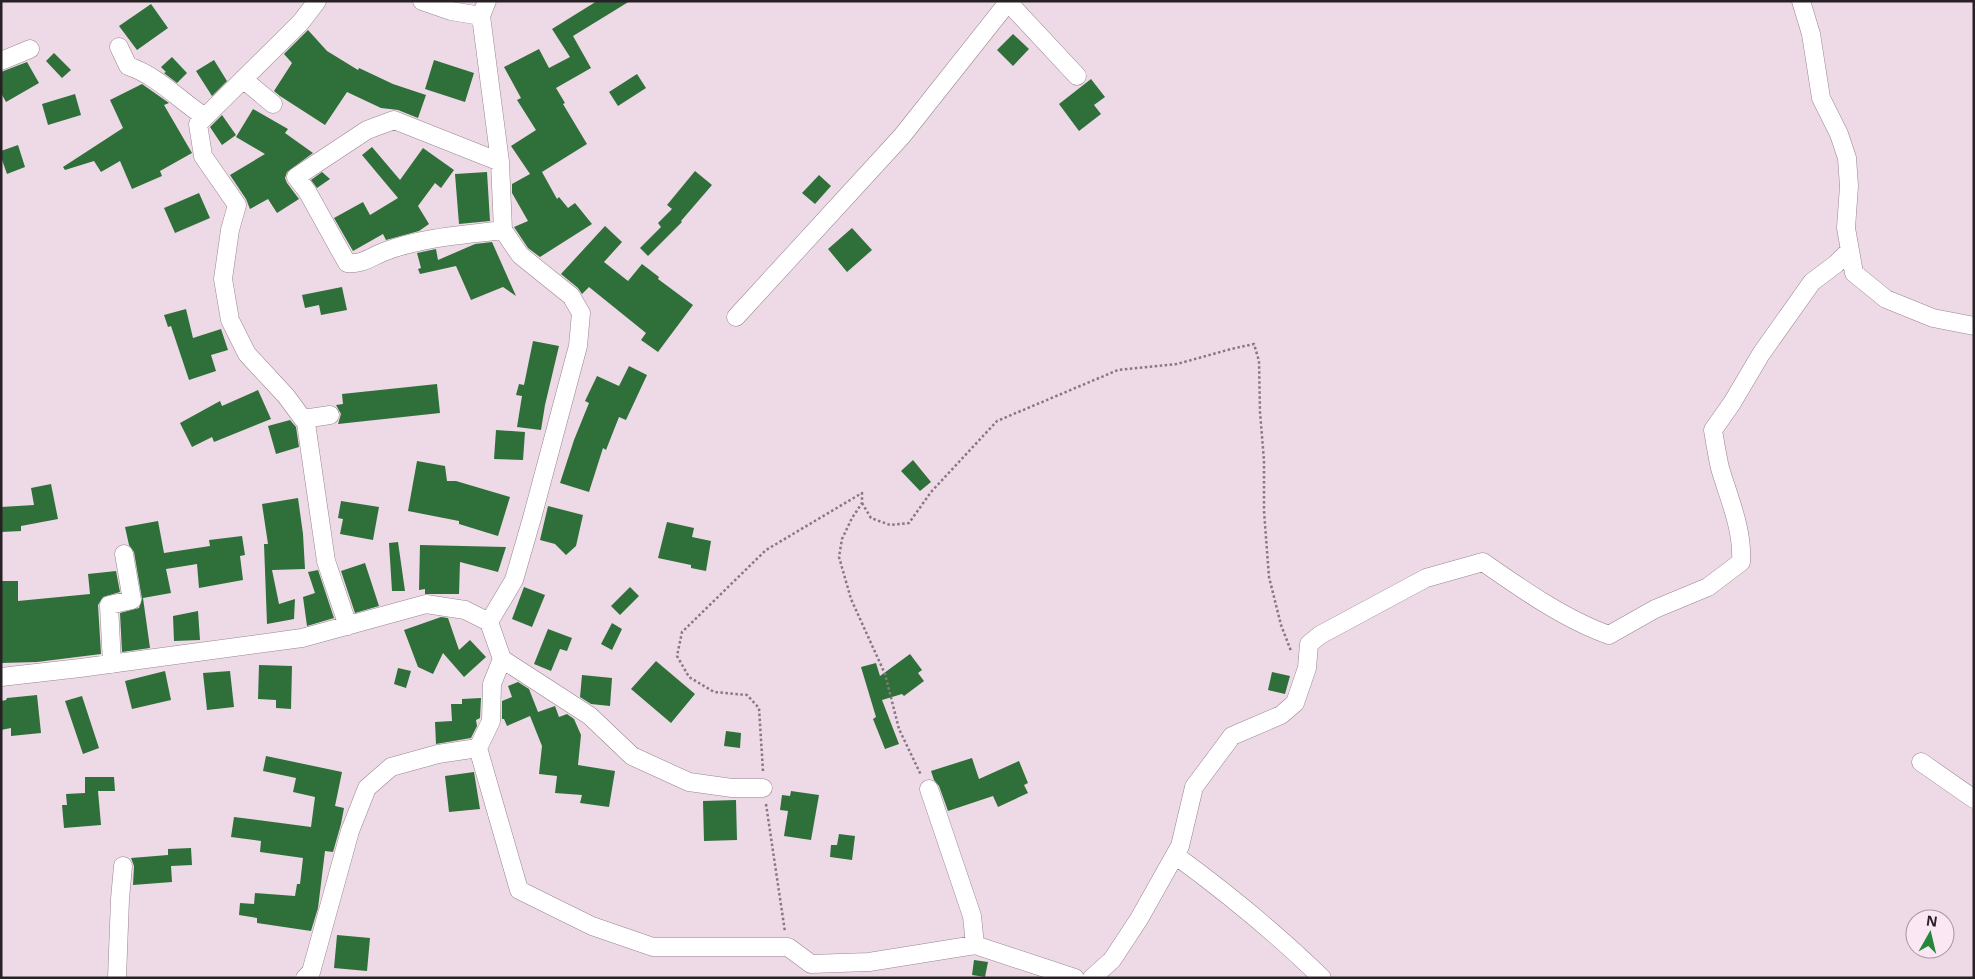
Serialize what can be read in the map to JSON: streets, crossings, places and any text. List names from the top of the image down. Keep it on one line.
{"north":"top"}
